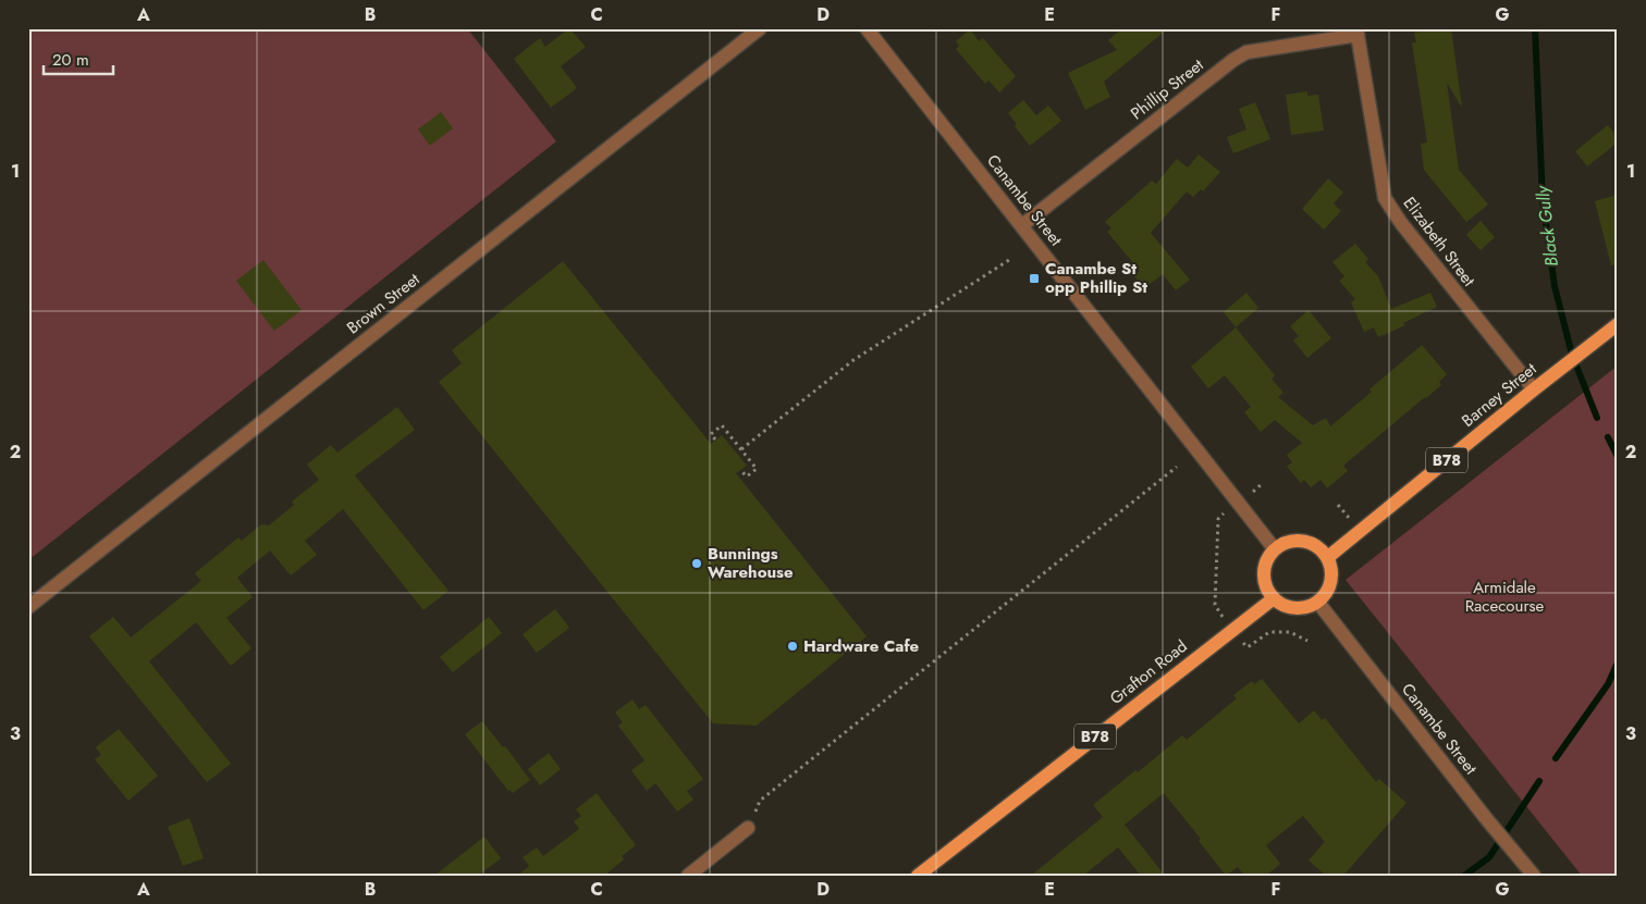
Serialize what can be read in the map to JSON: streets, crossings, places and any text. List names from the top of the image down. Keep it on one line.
{"streets":{"main road":["Barney Street","B78","Grafton Road"],"street":["Phillip Street","Canambe Street","Elizabeth Street","Brown Street"]},"crossings":[["Phillip Street","Canambe Street"],["Phillip Street","Elizabeth Street"],["Canambe Street","Barney Street"],["Canambe Street","Grafton Road"],["Elizabeth Street","Barney Street"],["Barney Street","Grafton Road"]],"water":["Black Gully"],"parks":["Armidale Racecourse"],"places":{"transit":["Canambe St opp Phillip St"],"other":["Bunnings Warehouse","Hardware Cafe"]},"scale_bar":"20 m","grid":{"columns":["A","B","C","D","E","F","G"],"rows":["1","2","3"]}}
